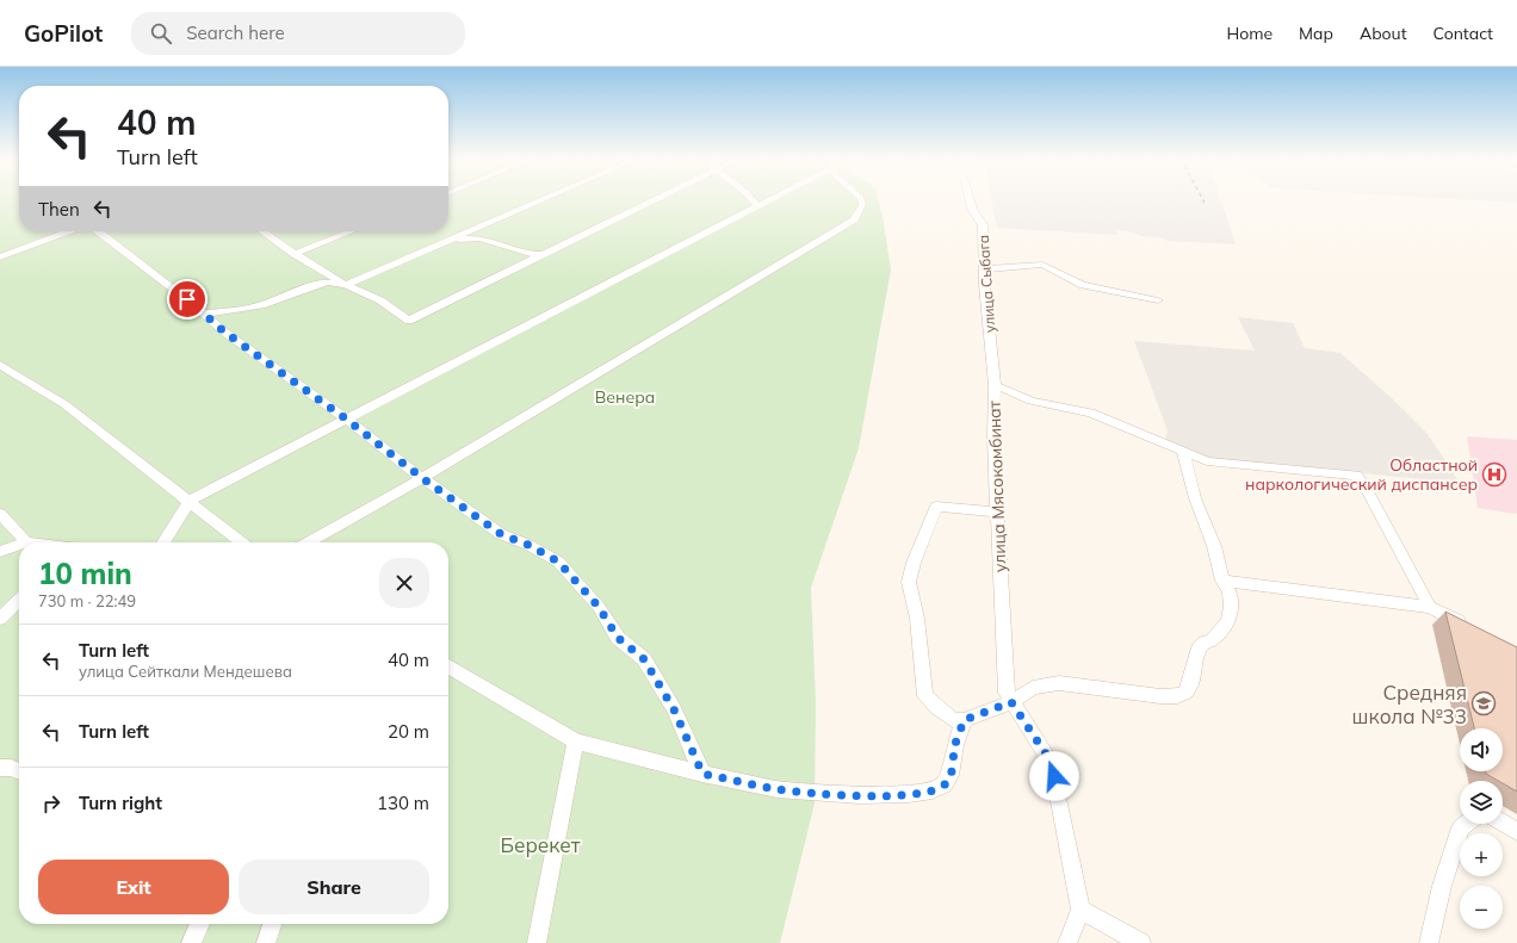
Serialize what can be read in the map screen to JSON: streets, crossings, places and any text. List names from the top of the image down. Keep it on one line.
{"streets":{"street":["улица Сыбага","улица Мясокомбинат"]},"crossings":[["улица Сыбага","улица Мясокомбинат"]],"parks":["Венера","Берекет"],"places":{"hospital":["Областной наркологический диспансер"],"school or university":["Средняя школа №33"]},"page":{"header":"GoPilot","search":"Search here","nav":["Home","Map","About","Contact"],"turn":["40 m","Turn left"],"then":"Then","heading":["10 min","730 m · 22:49"],"list":[{"name":"Turn left","note":"улица Сейткали Мендешева","value":"40 m"},{"name":"Turn left","value":"20 m"},{"name":"Turn right","value":"130 m"}],"map_buttons":["+","−"],"buttons":["Exit","Share"]}}
